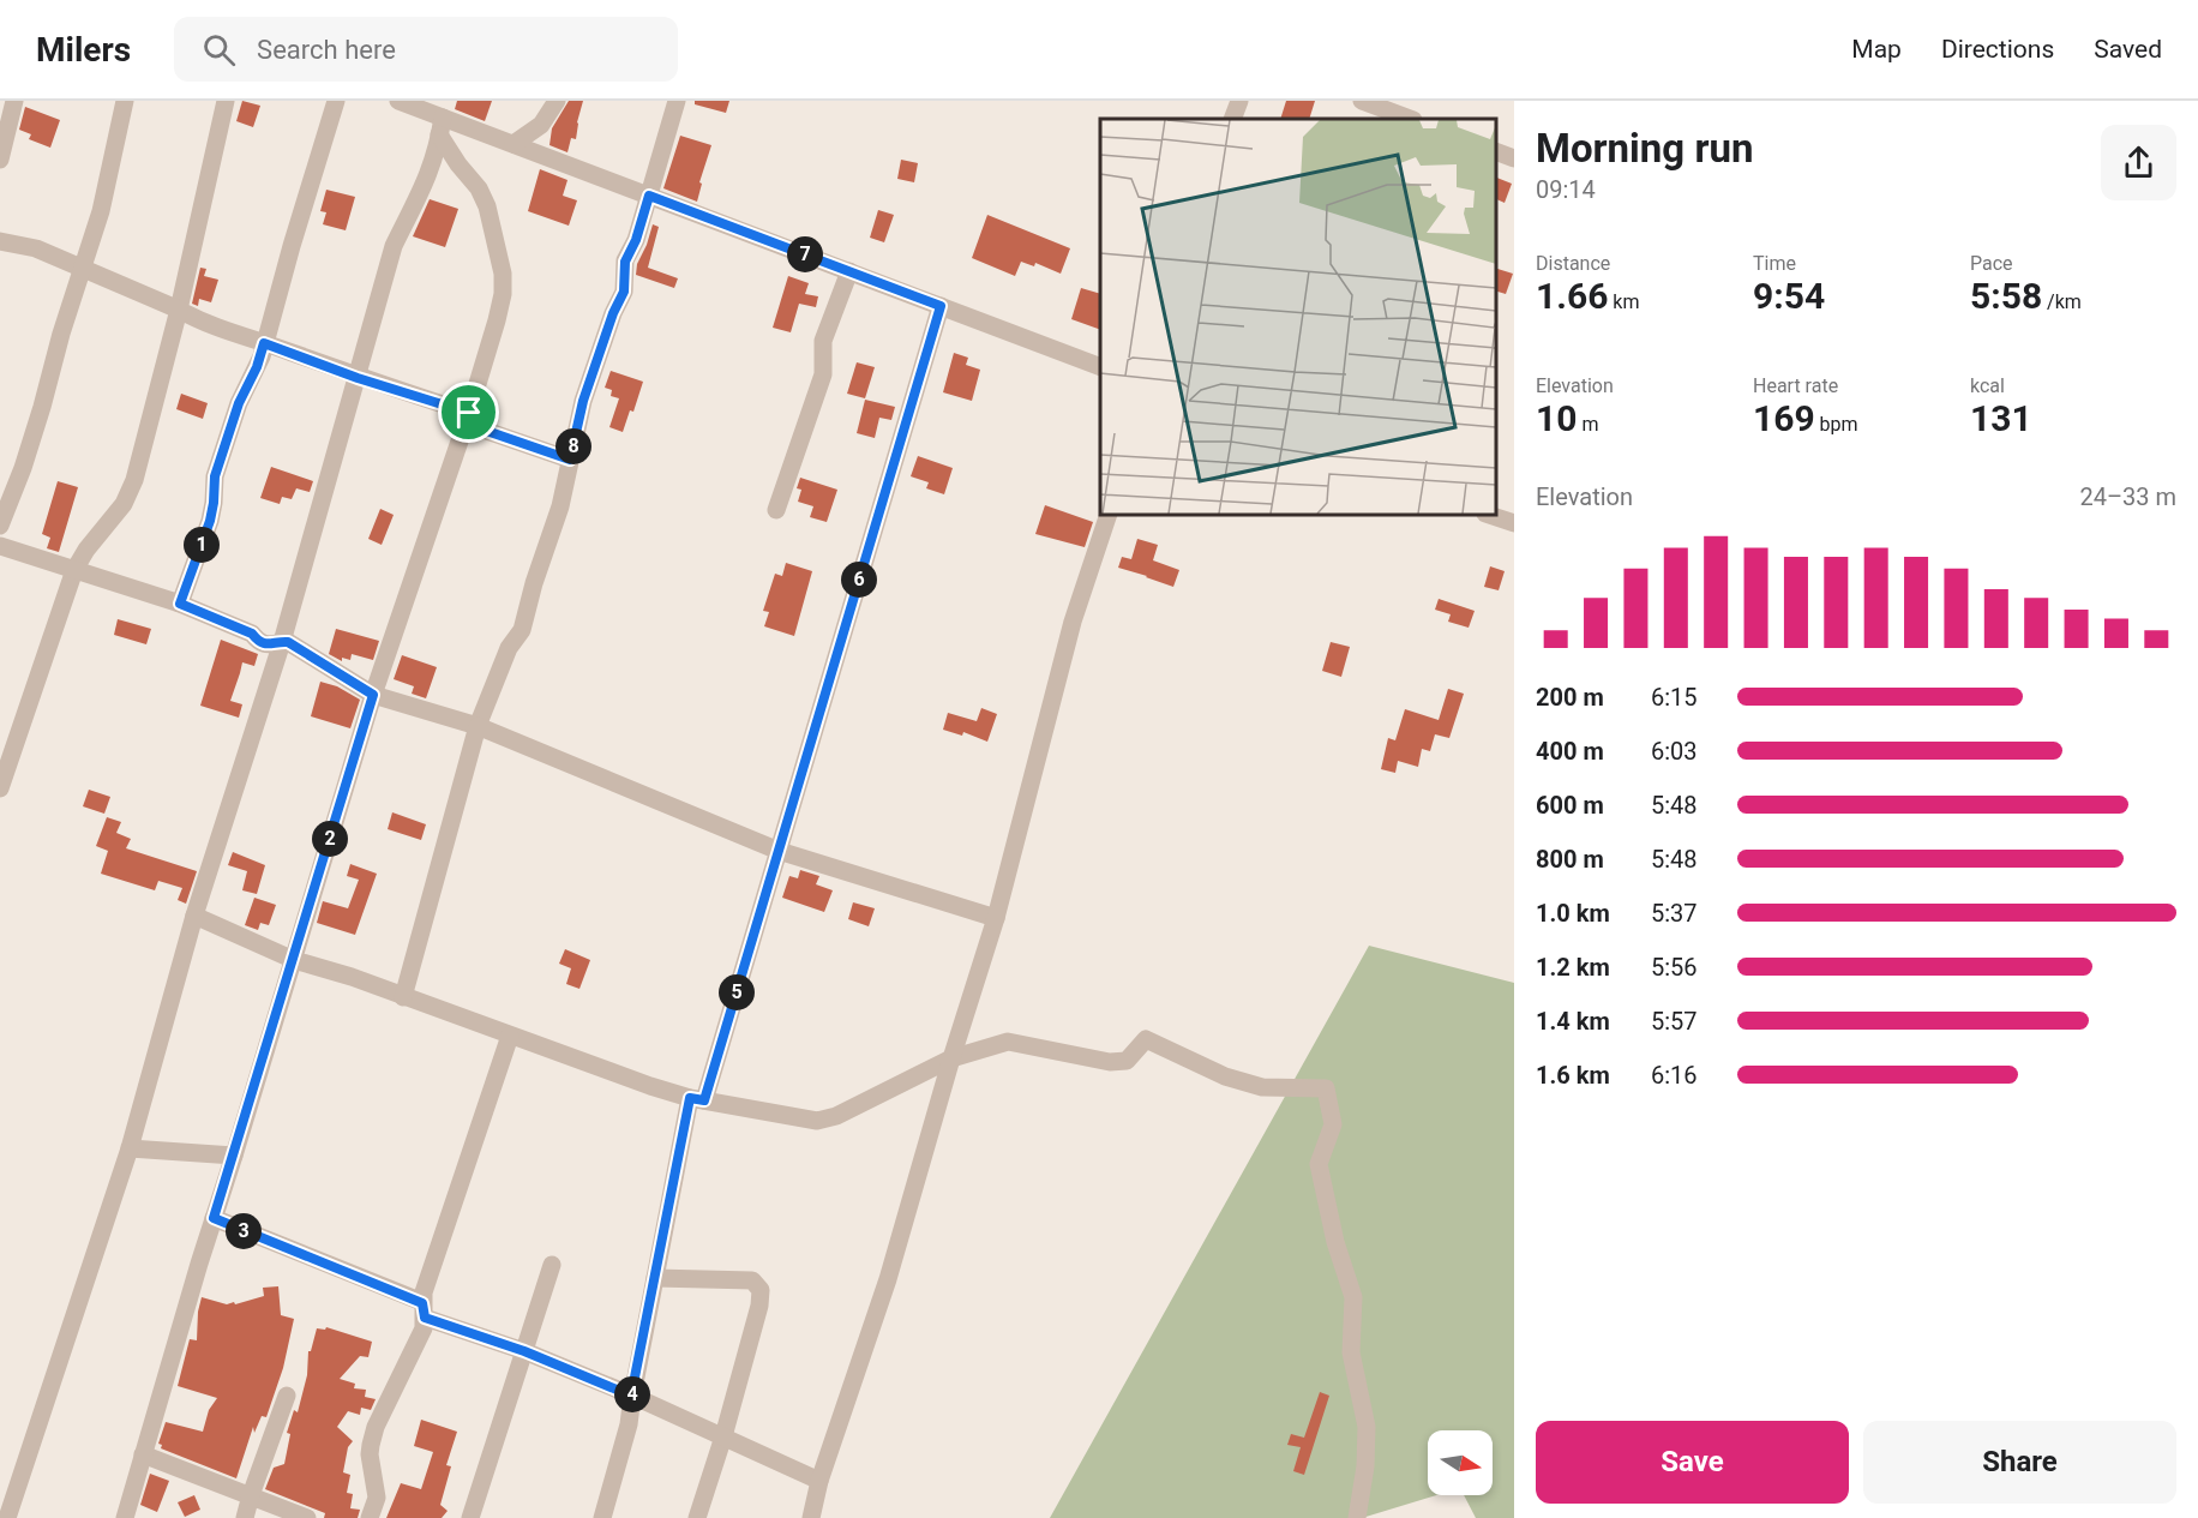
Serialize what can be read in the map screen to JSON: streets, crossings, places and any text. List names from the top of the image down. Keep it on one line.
{"north":"right","page":{"header":"Milers","search":"Search here","nav":["Map","Directions","Saved"],"heading":["Morning run","09:14"],"stats":[["Distance","1.66 km"],["Time","9:54"],["Pace","5:58 /km"],["Elevation","10 m"],["Heart rate","169 bpm"],["kcal","131"]],"pins":["7","8","1","6","2","5","3","4"],"chart":["Elevation","24–33 m"],"list":[{"name":"200 m","note":"6:15"},{"name":"400 m","note":"6:03"},{"name":"600 m","note":"5:48"},{"name":"800 m","note":"5:48"},{"name":"1.0 km","note":"5:37"},{"name":"1.2 km","note":"5:56"},{"name":"1.4 km","note":"5:57"},{"name":"1.6 km","note":"6:16"}],"buttons":["Save","Share"]}}
